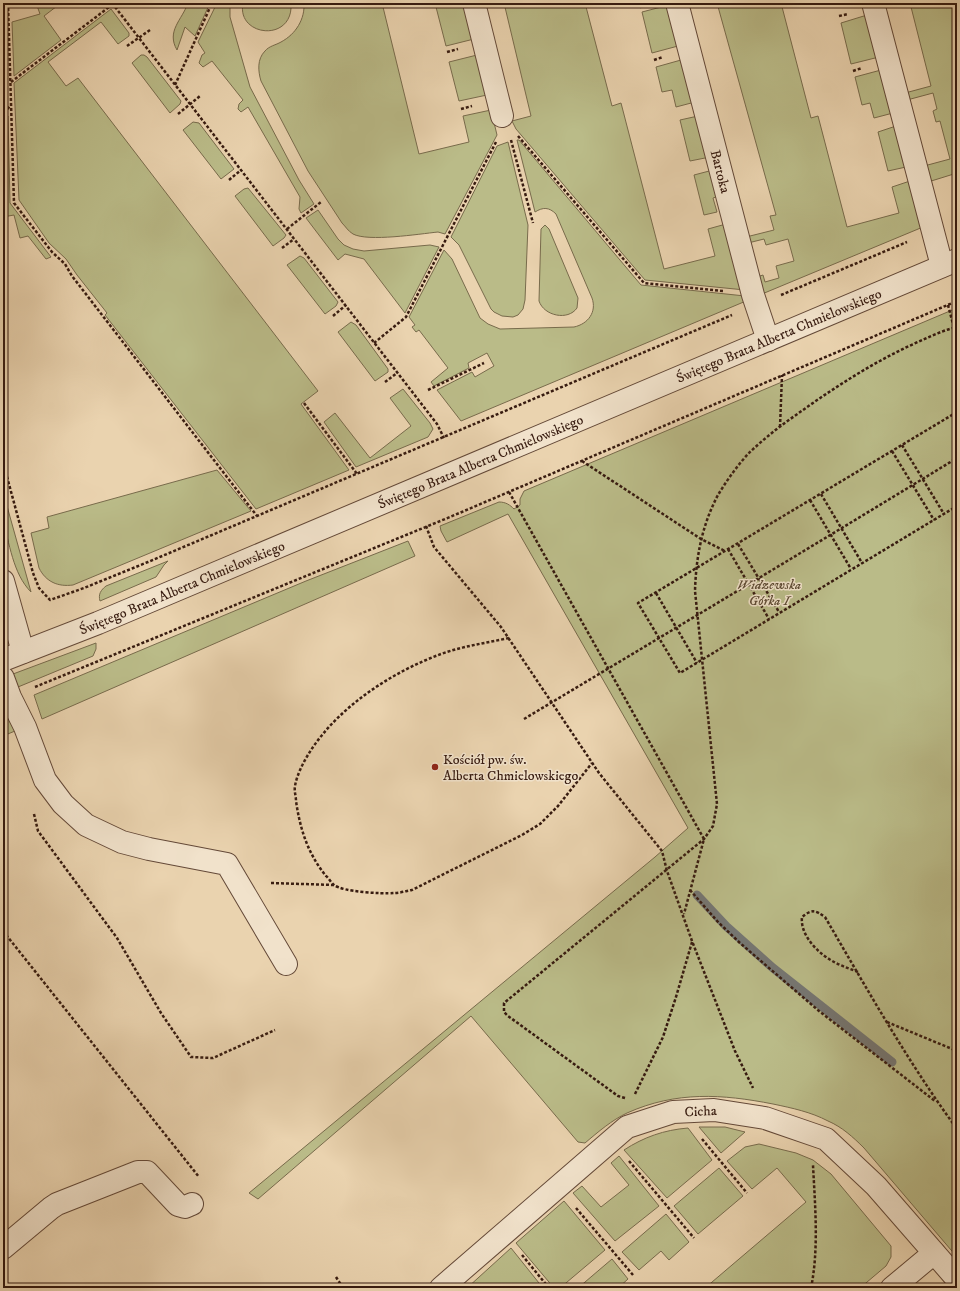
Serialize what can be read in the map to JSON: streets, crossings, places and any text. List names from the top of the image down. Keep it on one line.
{"streets":{"street":["Bartoka","Świętego Brata Alberta Chmielowskiego","Cicha"]},"crossings":[["Bartoka","Świętego Brata Alberta Chmielowskiego"]],"parks":["Widzewska Górka I"],"places":["Kościół pw. św. Alberta Chmielowskiego"]}
